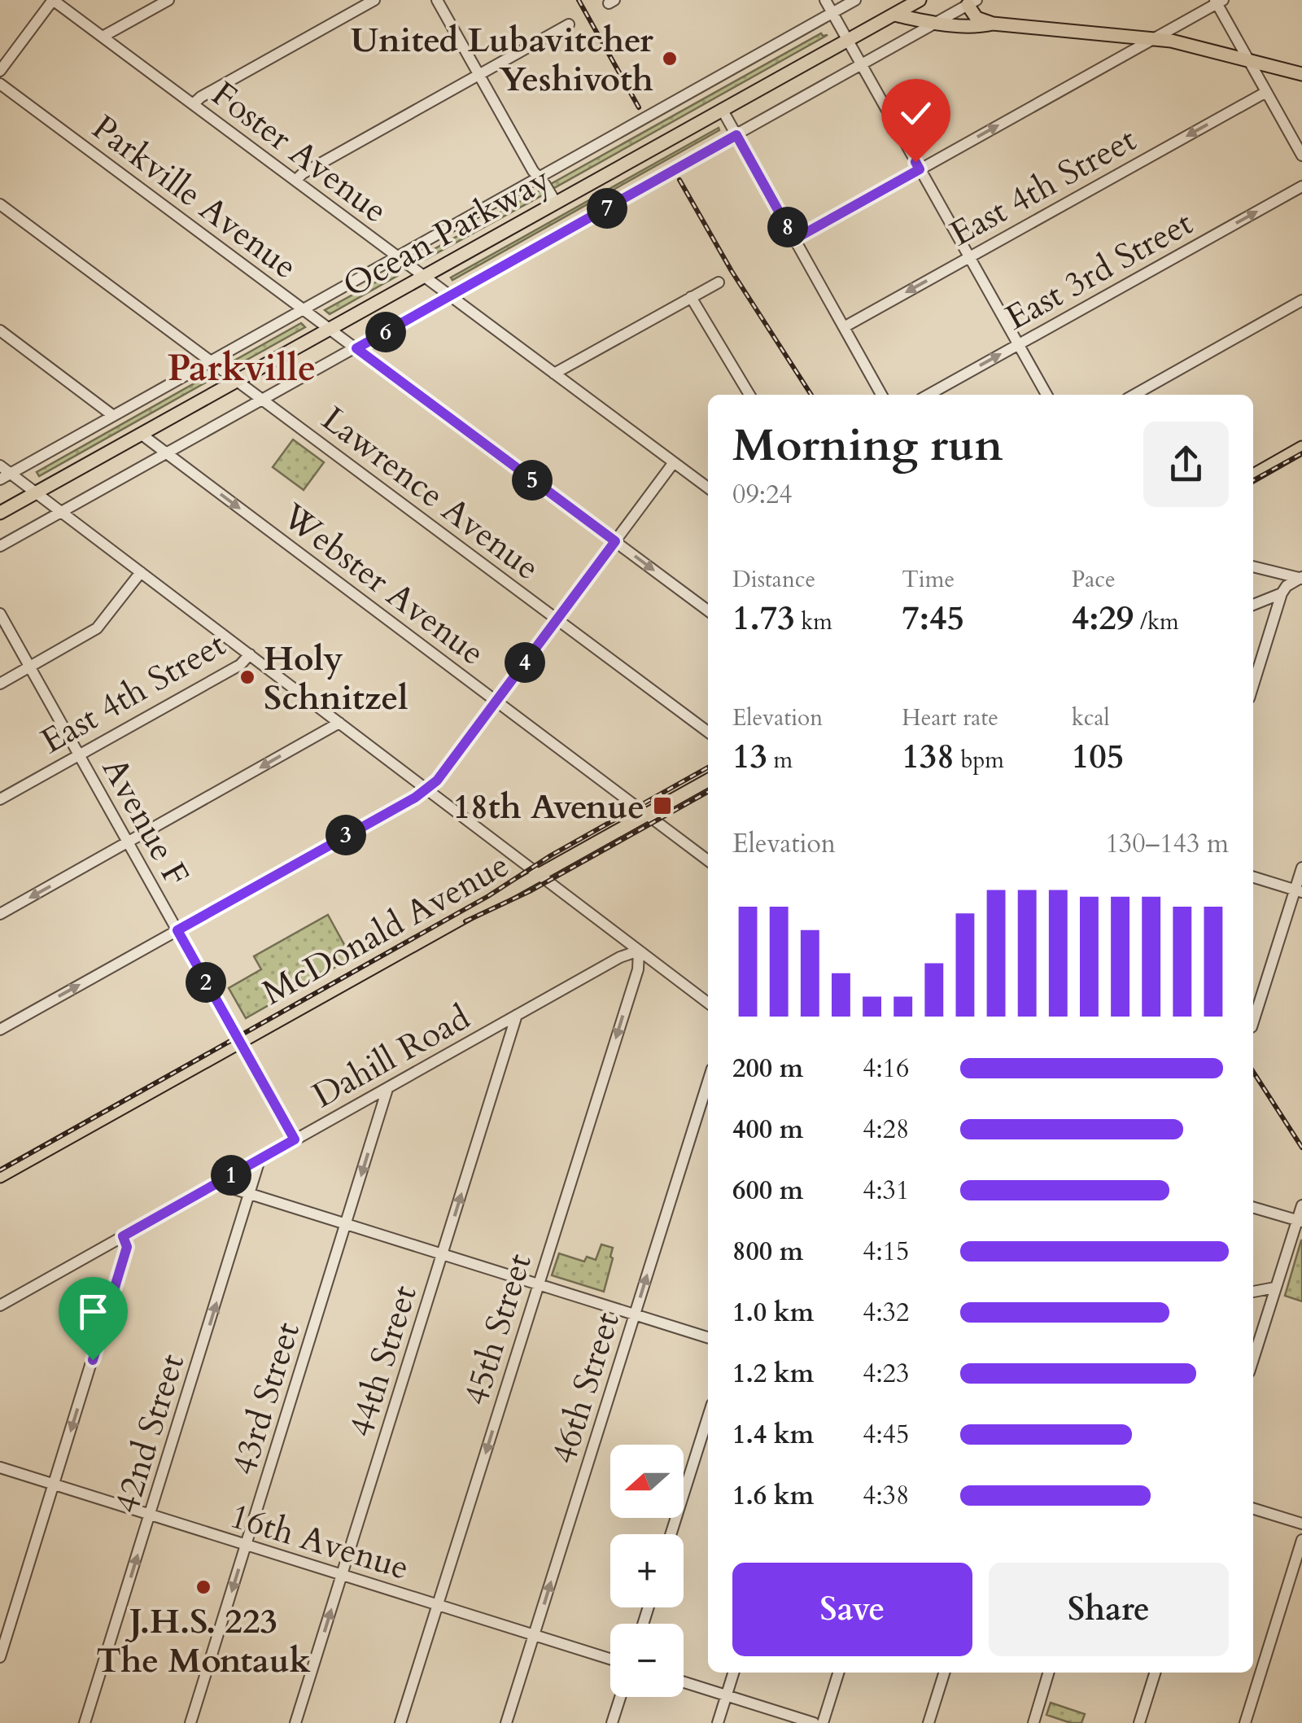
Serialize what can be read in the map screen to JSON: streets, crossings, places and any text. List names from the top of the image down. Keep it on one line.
{"streets":{"main road":["Ocean Parkway","McDonald Avenue"],"street":["Foster Avenue","East 4th Street","Parkville Avenue","East 3rd Street","Lawrence Avenue","Webster Avenue","Avenue F","Dahill Road","45th Street","44th Street","46th Street","43rd Street","42nd Street","16th Avenue"]},"crossings":[["Foster Avenue","Ocean Parkway"],["East 4th Street","Avenue F"],["Parkville Avenue","Ocean Parkway"],["Ocean Parkway","Lawrence Avenue"],["Ocean Parkway","Webster Avenue"],["Webster Avenue","McDonald Avenue"],["Avenue F","McDonald Avenue"],["Avenue F","Dahill Road"],["Dahill Road","45th Street"],["Dahill Road","44th Street"],["Dahill Road","43rd Street"],["Dahill Road","42nd Street"],["45th Street","16th Avenue"],["44th Street","16th Avenue"],["46th Street","16th Avenue"],["43rd Street","16th Avenue"],["42nd Street","16th Avenue"]],"one_way":["East 4th Street","East 3rd Street","Webster Avenue","45th Street","44th Street","46th Street","43rd Street","42nd Street"],"districts":["Parkville"],"places":{"other":["United Lubavitcher Yeshivoth","Holy Schnitzel","J.H.S. 223 The Montauk"],"transit":["18th Avenue"]},"north":"left","page":{"pins":["7","8","6","5","4","3","2","1"],"heading":["Morning run","09:24"],"stats":[["Distance","1.73 km"],["Time","7:45"],["Pace","4:29 /km"],["Elevation","13 m"],["Heart rate","138 bpm"],["kcal","105"]],"chart":["Elevation","130–143 m"],"list":[{"name":"200 m","note":"4:16"},{"name":"400 m","note":"4:28"},{"name":"600 m","note":"4:31"},{"name":"800 m","note":"4:15"},{"name":"1.0 km","note":"4:32"},{"name":"1.2 km","note":"4:23"},{"name":"1.4 km","note":"4:45"},{"name":"1.6 km","note":"4:38"}],"map_buttons":["+","−"],"buttons":["Save","Share"]}}
